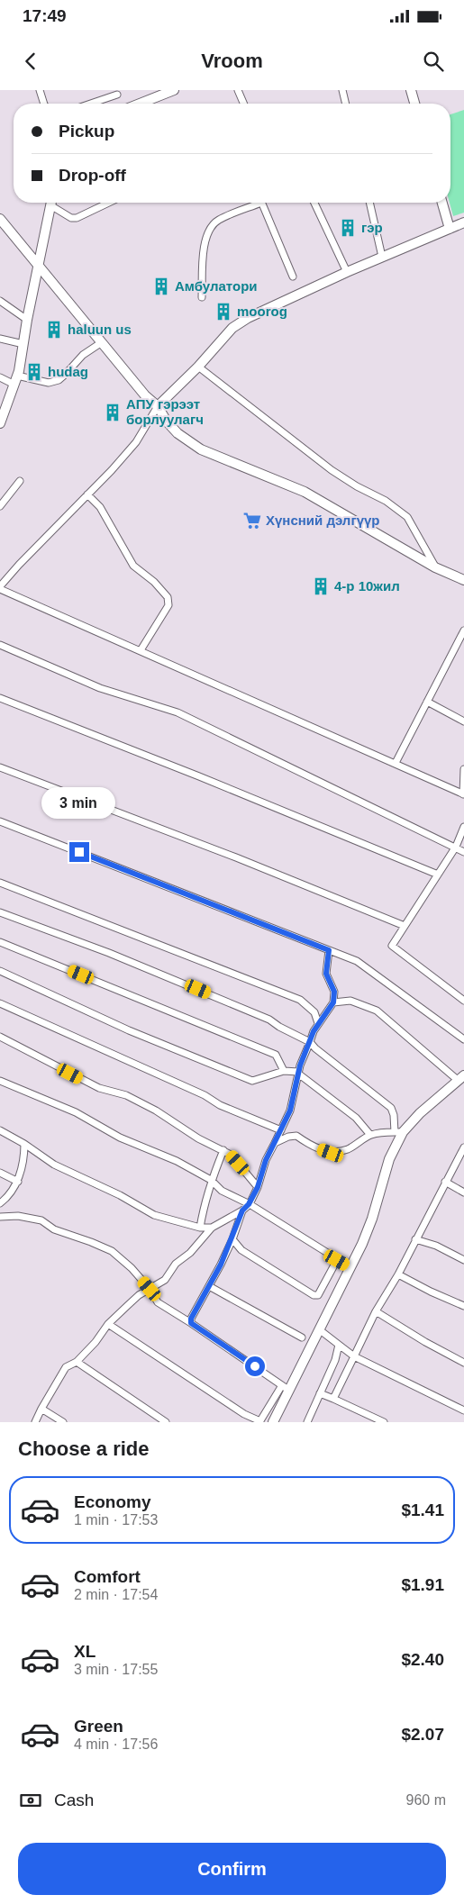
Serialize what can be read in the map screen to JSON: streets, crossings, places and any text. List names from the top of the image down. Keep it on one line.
{"places":{"building":["гэр","Амбулатори","moorog","haluun us","hudag","АПУ гэрээт борлуулагч","4-р 10жил"],"supermarket":["Хүнсний дэлгүүр"]},"page":{"status":"17:49","header":"Vroom","banner":["Pickup","Drop-off"],"bubble":"3 min","heading":"Choose a ride","list":[{"name":"Economy","note":"1 min · 17:53","value":"$1.41"},{"name":"Comfort","note":"2 min · 17:54","value":"$1.91"},{"name":"XL","note":"3 min · 17:55","value":"$2.40"},{"name":"Green","note":"4 min · 17:56","value":"$2.07"}],"pay":["Cash","960 m"],"buttons":"Confirm"}}
